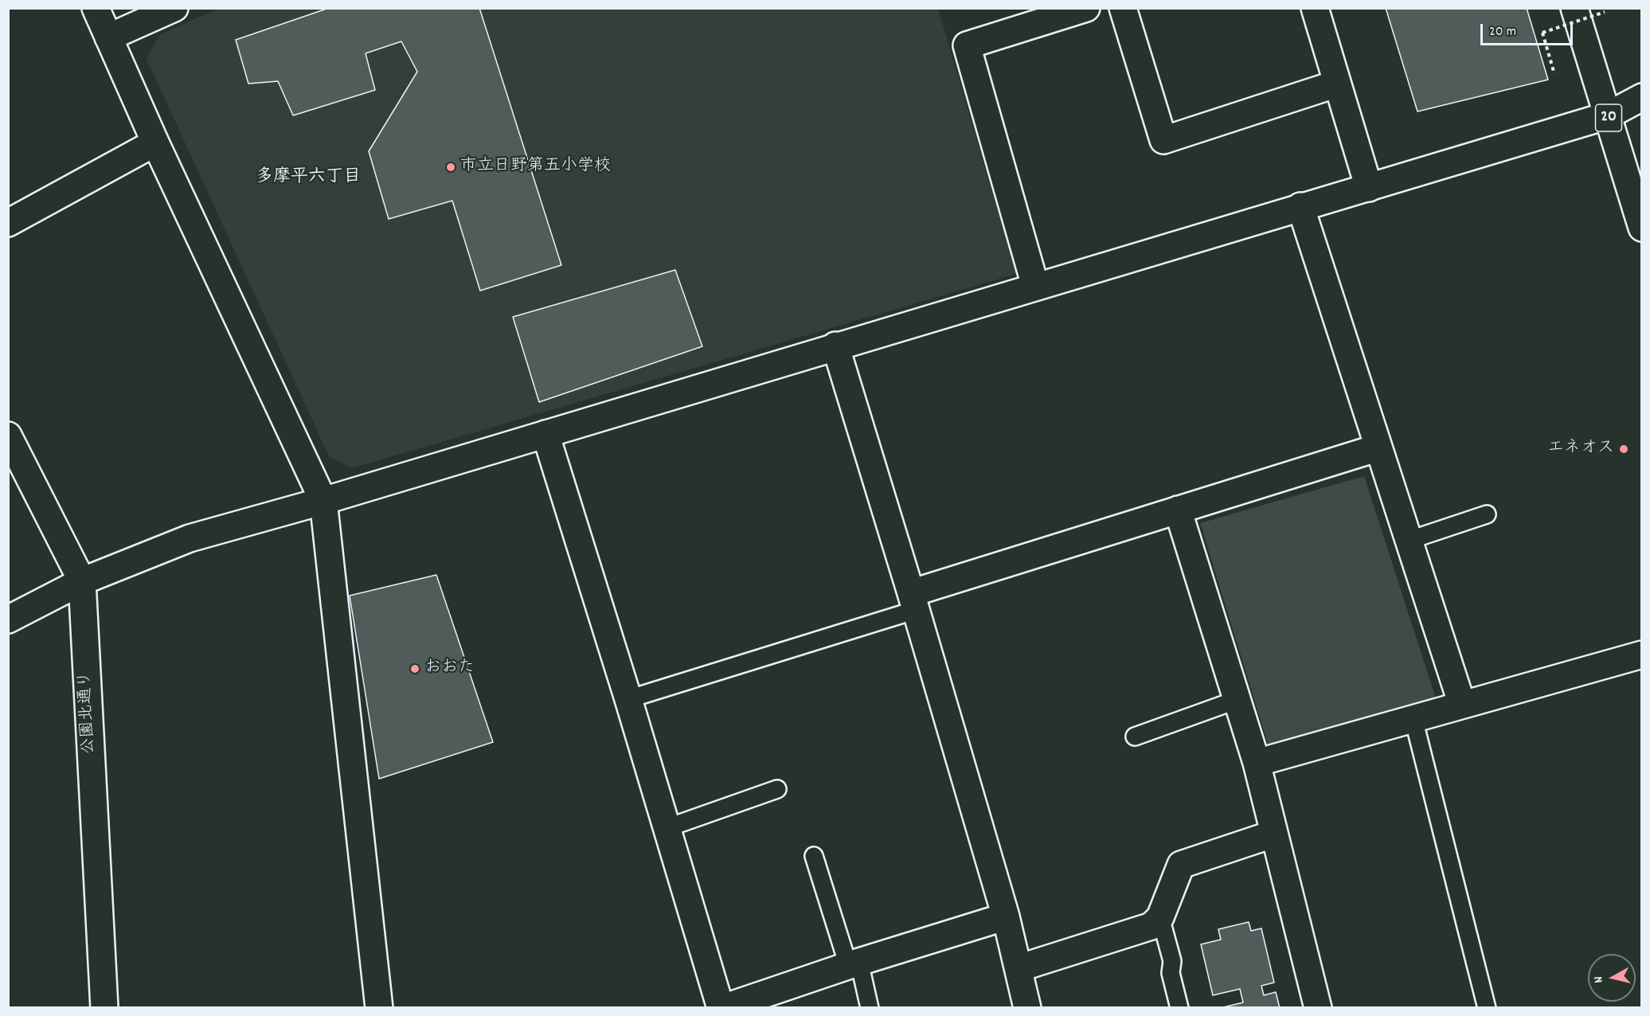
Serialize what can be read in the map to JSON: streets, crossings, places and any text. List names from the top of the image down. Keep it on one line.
{"streets":{"main road":["20","公園北通り"]},"districts":["多摩平六丁目"],"places":["市立日野第五小学校","エネオス","おおた"],"scale_bar":"20 m","north":"left"}
